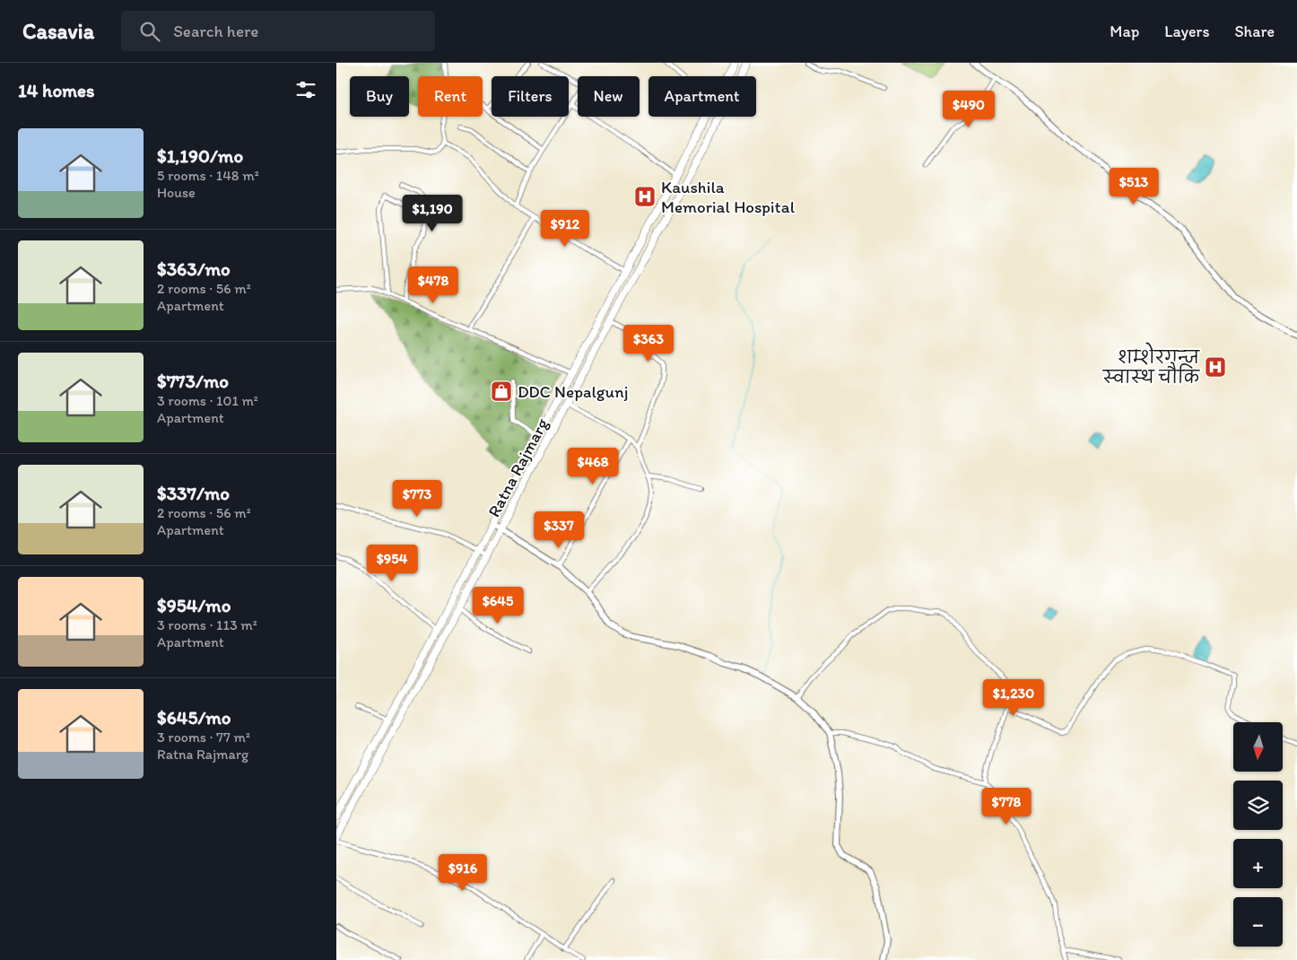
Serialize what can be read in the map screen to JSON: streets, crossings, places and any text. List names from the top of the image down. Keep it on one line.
{"streets":{"highway":["Ratna Rajmarg"]},"places":{"hospital":["Kaushila Memorial Hospital","शम्शेरगन्ज स्वास्थ चौकि"],"shop":["DDC Nepalgunj"]},"north":"bottom","page":{"header":"Casavia","search":"Search here","nav":["Map","Layers","Share"],"heading":"14 homes","chip":["Buy","Rent","Filters","New","Apartment"],"price":["$490","$513","$1,190","$912","$478","$363","$468","$773","$337","$954","$645","$1,230","$778","$916"],"list":[{"name":"$1,190/mo","note":"5 rooms · 148 m² · House"},{"name":"$363/mo","note":"2 rooms · 56 m² · Apartment"},{"name":"$773/mo","note":"3 rooms · 101 m² · Apartment"},{"name":"$337/mo","note":"2 rooms · 56 m² · Apartment"},{"name":"$954/mo","note":"3 rooms · 113 m² · Apartment"},{"name":"$645/mo","note":"3 rooms · 77 m² · Ratna Rajmarg"}],"map_buttons":["+","−"]}}
